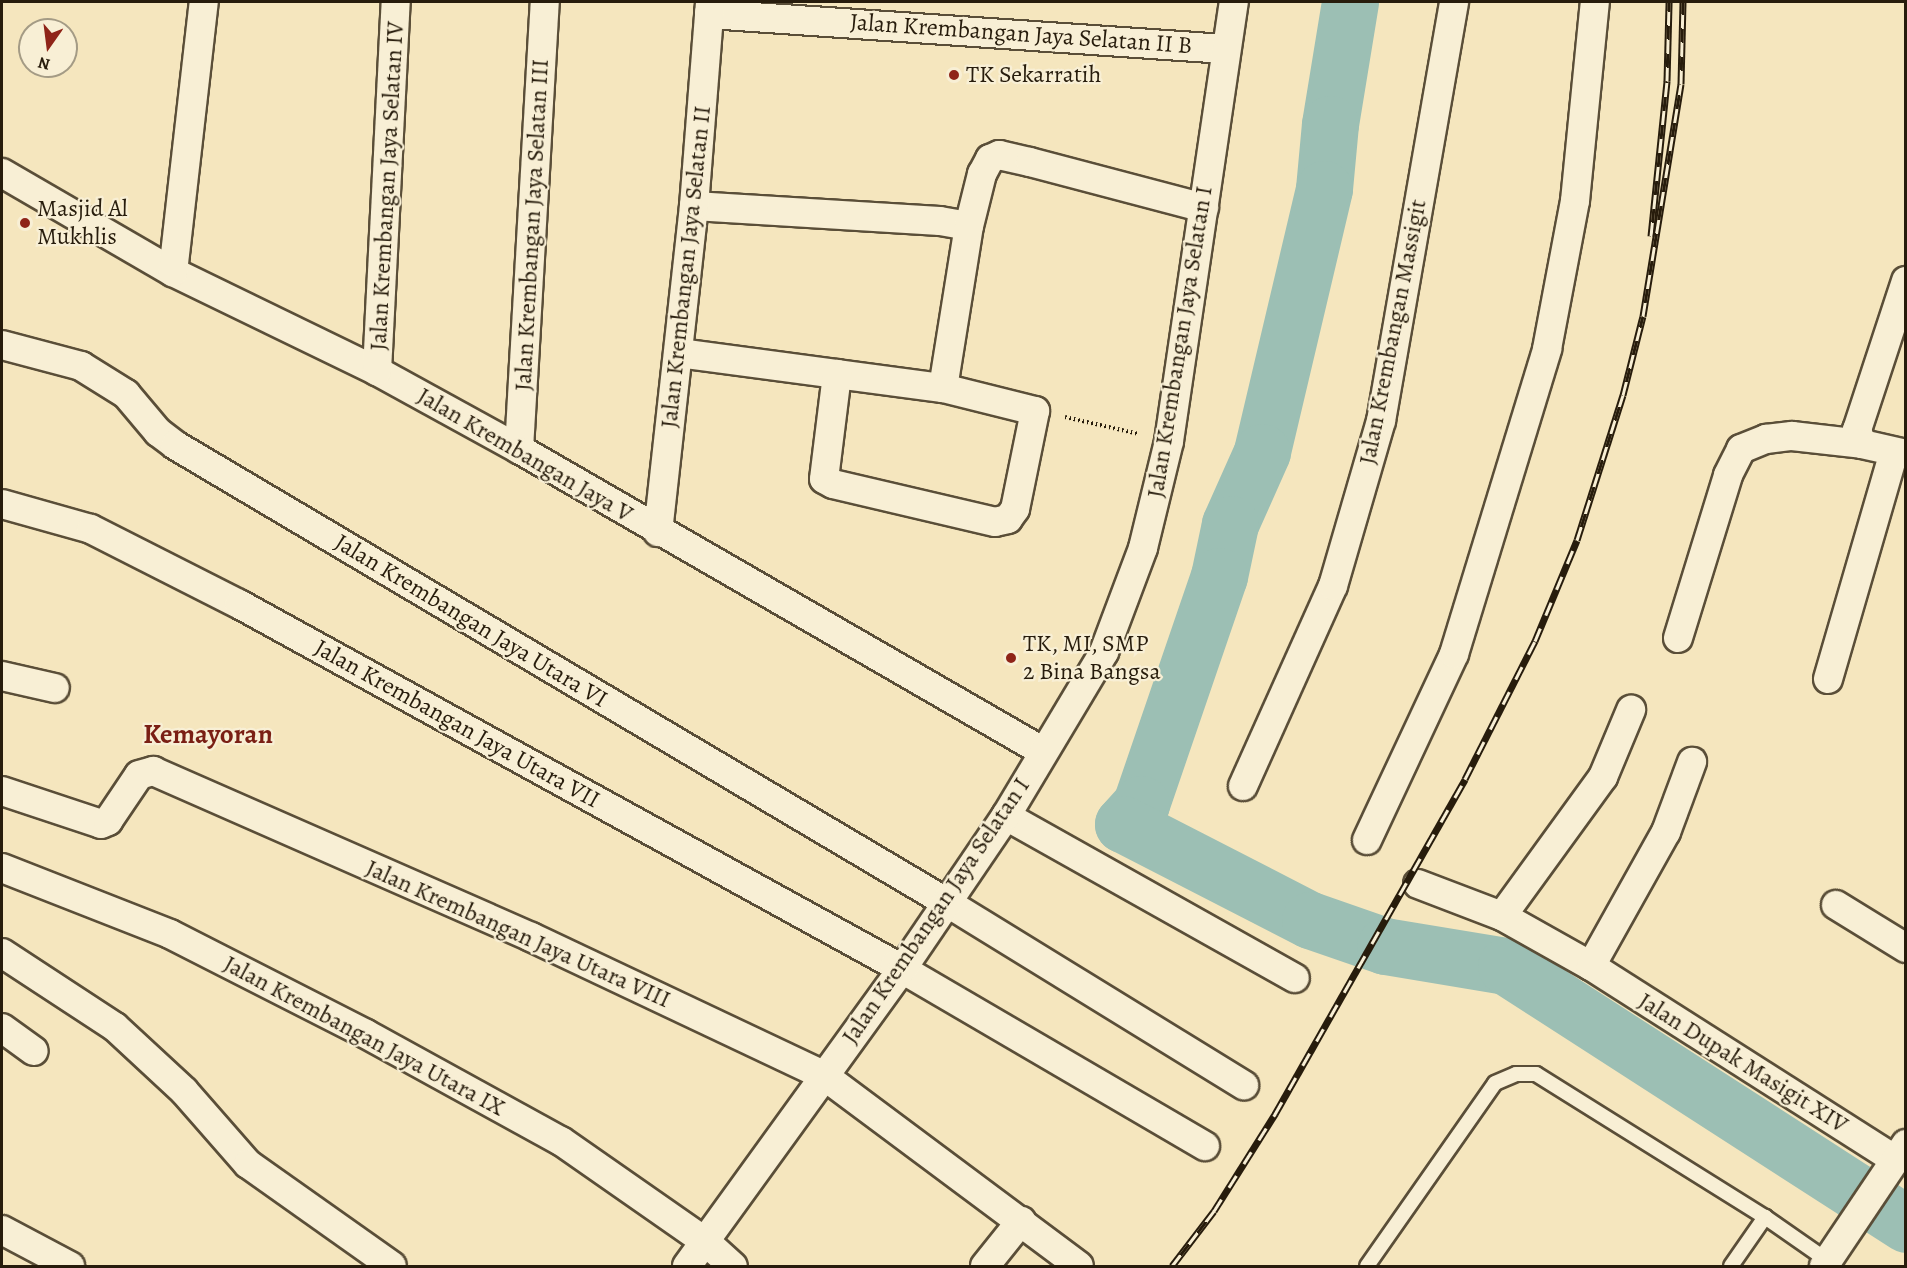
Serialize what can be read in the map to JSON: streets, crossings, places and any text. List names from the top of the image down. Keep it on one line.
{"streets":{"street":["Jalan Krembangan Jaya Selatan II B","Jalan Krembangan Jaya Selatan IV","Jalan Krembangan Jaya Selatan III","Jalan Krembangan Jaya Selatan II","Jalan Krembangan Massigit","Jalan Krembangan Jaya Selatan I","Jalan Krembangan Jaya V","Jalan Krembangan Jaya Utara VI","Jalan Krembangan Jaya Utara VII","Jalan Krembangan Jaya Utara VIII","Jalan Krembangan Jaya Utara IX","Jalan Dupak Masigit XIV"]},"crossings":[["Jalan Krembangan Jaya Selatan II B","Jalan Krembangan Jaya Selatan II"],["Jalan Krembangan Jaya Selatan II B","Jalan Krembangan Jaya Selatan I"],["Jalan Krembangan Jaya Selatan IV","Jalan Krembangan Jaya V"],["Jalan Krembangan Jaya Selatan III","Jalan Krembangan Jaya V"],["Jalan Krembangan Jaya Selatan II","Jalan Krembangan Jaya V"],["Jalan Krembangan Jaya Selatan I","Jalan Krembangan Jaya V"],["Jalan Krembangan Jaya Selatan I","Jalan Krembangan Jaya Utara VI"],["Jalan Krembangan Jaya Selatan I","Jalan Krembangan Jaya Utara VII"],["Jalan Krembangan Jaya Selatan I","Jalan Krembangan Jaya Utara VIII"],["Jalan Krembangan Jaya Selatan I","Jalan Krembangan Jaya Utara IX"]],"districts":["Kemayoran"],"places":["TK Sekarratih","Masjid Al Mukhlis","TK, MI, SMP 2 Bina Bangsa"],"north":"bottom"}
